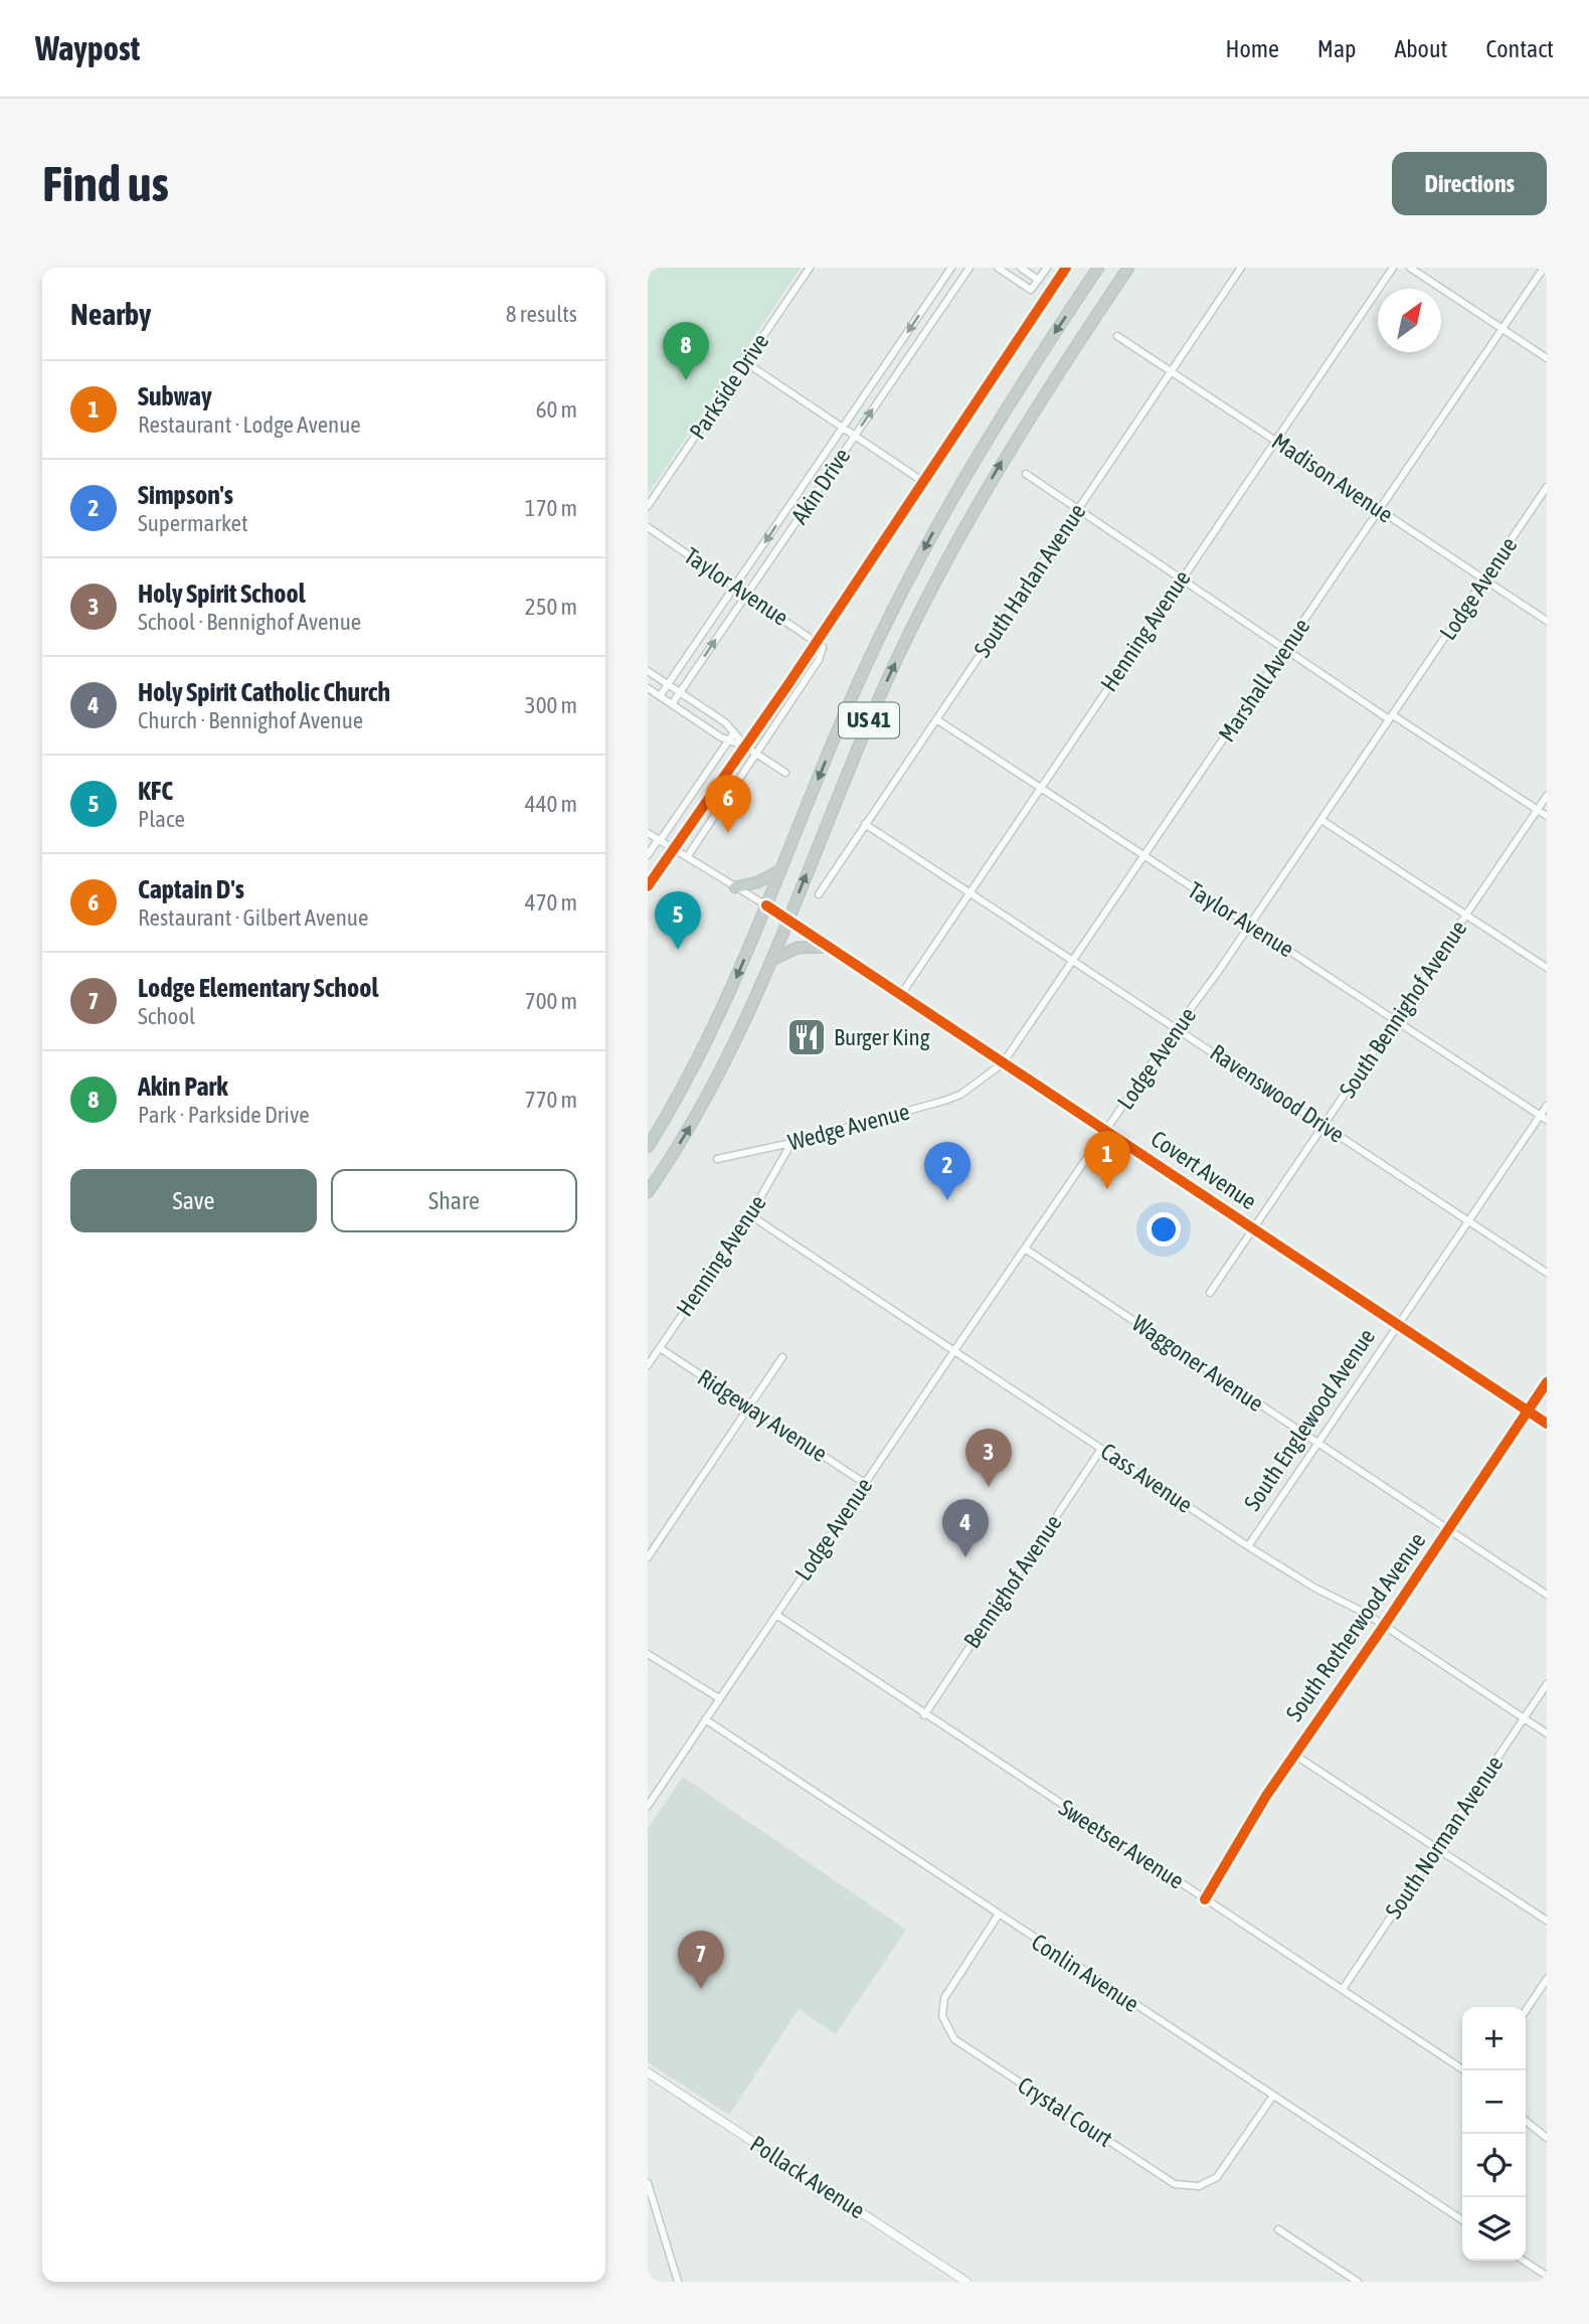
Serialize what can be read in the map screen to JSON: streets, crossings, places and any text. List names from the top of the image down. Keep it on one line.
{"streets":{"highway":["US 41"],"main road":["Covert Avenue"],"street":["Parkside Drive","Madison Avenue","Akin Drive","South Harlan Avenue","Taylor Avenue","Lodge Avenue","Henning Avenue","Marshall Avenue","South Bennighof Avenue","Ravenswood Drive","Wedge Avenue","Waggoner Avenue","Ridgeway Avenue","South Englewood Avenue","Cass Avenue","Bennighof Avenue","South Rotherwood Avenue","South Norman Avenue","Sweetser Avenue","Conlin Avenue","Crystal Court","Pollack Avenue"]},"crossings":[["Madison Avenue","South Harlan Avenue"],["Madison Avenue","Lodge Avenue"],["Madison Avenue","Henning Avenue"],["Madison Avenue","Marshall Avenue"],["Akin Drive","Taylor Avenue"],["South Harlan Avenue","Taylor Avenue"],["South Harlan Avenue","Ravenswood Drive"],["Taylor Avenue","Lodge Avenue"],["Taylor Avenue","Henning Avenue"],["Taylor Avenue","Marshall Avenue"],["Taylor Avenue","South Bennighof Avenue"],["Taylor Avenue","South Englewood Avenue"],["Lodge Avenue","Ravenswood Drive"],["Lodge Avenue","Covert Avenue"],["Lodge Avenue","Waggoner Avenue"],["Lodge Avenue","Ridgeway Avenue"],["Lodge Avenue","Cass Avenue"],["Lodge Avenue","Sweetser Avenue"],["Lodge Avenue","Conlin Avenue"],["Henning Avenue","Ravenswood Drive"],["Henning Avenue","Wedge Avenue"],["Henning Avenue","Covert Avenue"],["Henning Avenue","Ridgeway Avenue"],["Henning Avenue","Cass Avenue"],["Marshall Avenue","Ravenswood Drive"],["Marshall Avenue","Wedge Avenue"],["Marshall Avenue","Covert Avenue"],["US 41","Covert Avenue"],["South Bennighof Avenue","Ravenswood Drive"],["South Bennighof Avenue","Covert Avenue"],["Ravenswood Drive","South Englewood Avenue"],["Covert Avenue","South Englewood Avenue"],["Covert Avenue","South Rotherwood Avenue"],["Waggoner Avenue","South Englewood Avenue"],["Waggoner Avenue","South Rotherwood Avenue"],["South Englewood Avenue","Cass Avenue"],["Cass Avenue","Bennighof Avenue"],["Cass Avenue","South Rotherwood Avenue"],["Cass Avenue","South Norman Avenue"],["Bennighof Avenue","Sweetser Avenue"],["South Rotherwood Avenue","Sweetser Avenue"],["South Norman Avenue","Sweetser Avenue"],["Conlin Avenue","Crystal Court"]],"places":{"restaurant":["Burger King"]},"north":"top right","page":{"header":"Waypost","nav":["Home","Map","About","Contact"],"buttons":["Directions",["Save","Share"]],"title":"Find us","heading":["Nearby","8 results"],"pins":["8","6","5","1","2","3","4","7"],"list":[{"mark":"1","name":"Subway","note":"Restaurant · Lodge Avenue","value":"60 m"},{"mark":"2","name":"Simpson's","note":"Supermarket","value":"170 m"},{"mark":"3","name":"Holy Spirit School","note":"School · Bennighof Avenue","value":"250 m"},{"mark":"4","name":"Holy Spirit Catholic Church","note":"Church · Bennighof Avenue","value":"300 m"},{"mark":"5","name":"KFC","note":"Place","value":"440 m"},{"mark":"6","name":"Captain D's","note":"Restaurant · Gilbert Avenue","value":"470 m"},{"mark":"7","name":"Lodge Elementary School","note":"School","value":"700 m"},{"mark":"8","name":"Akin Park","note":"Park · Parkside Drive","value":"770 m"}],"map_buttons":["+","−"]}}
